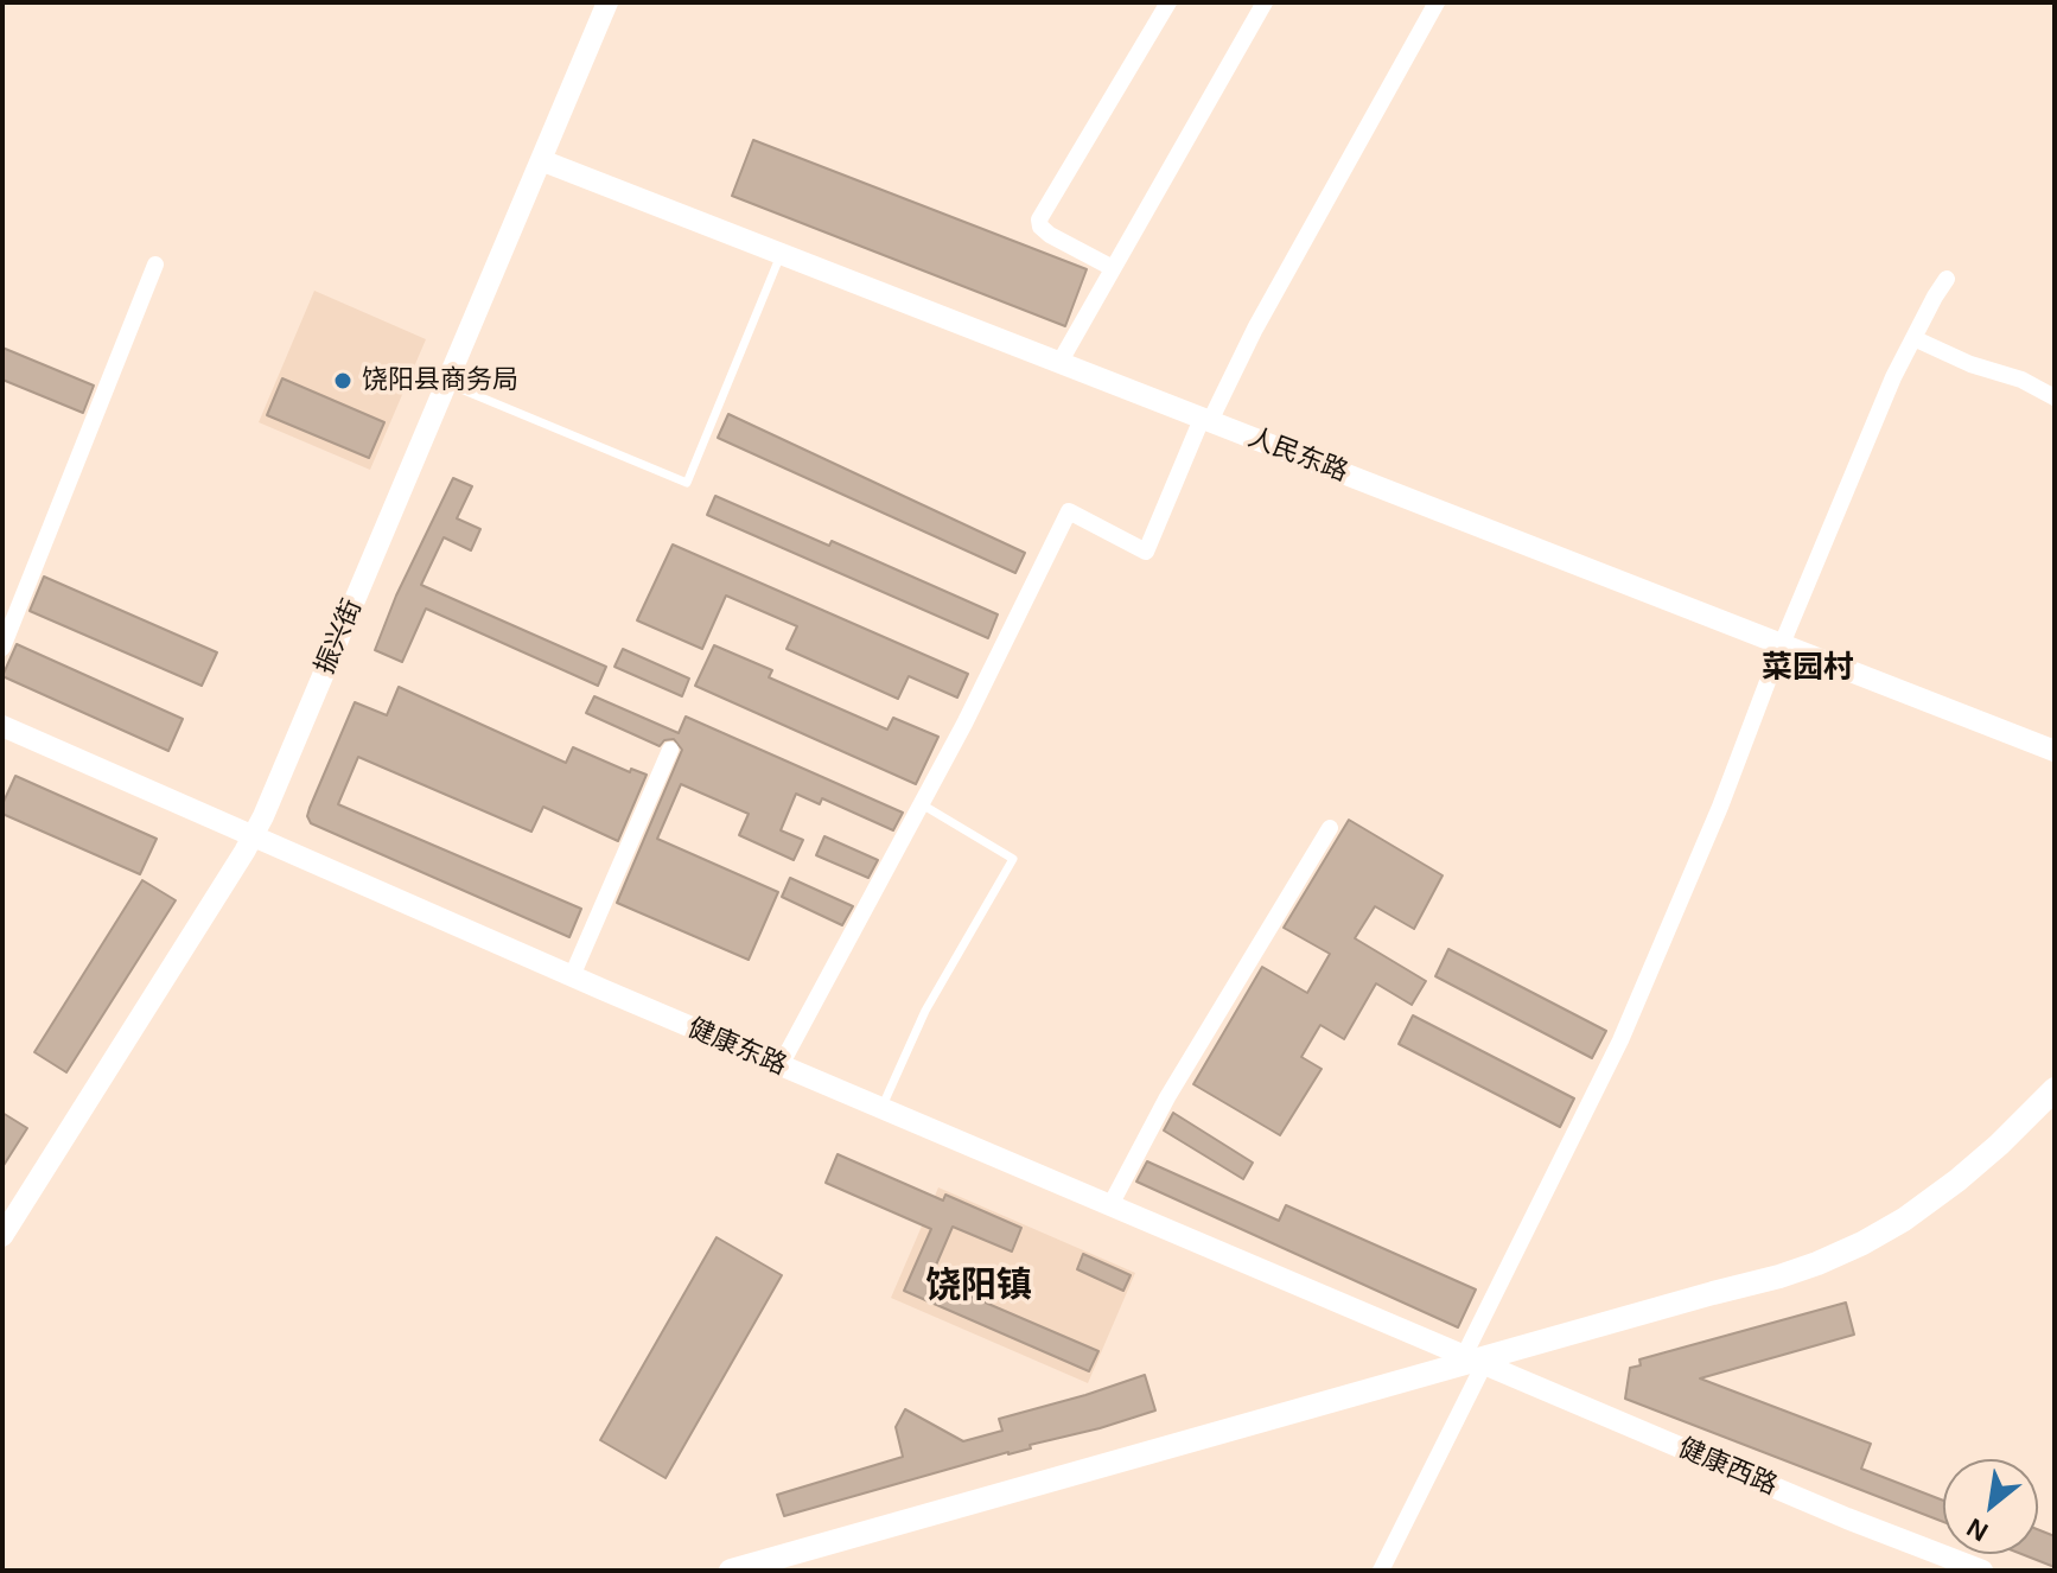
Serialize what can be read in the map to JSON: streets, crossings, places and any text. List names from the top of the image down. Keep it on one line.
{"streets":{"street":["人民东路","振兴街","健康东路","健康西路"]},"crossings":[["人民东路","振兴街"],["振兴街","健康东路"],["健康东路","健康西路"]],"districts":["菜园村","饶阳镇"],"places":["饶阳县商务局"],"north":"bottom left"}
